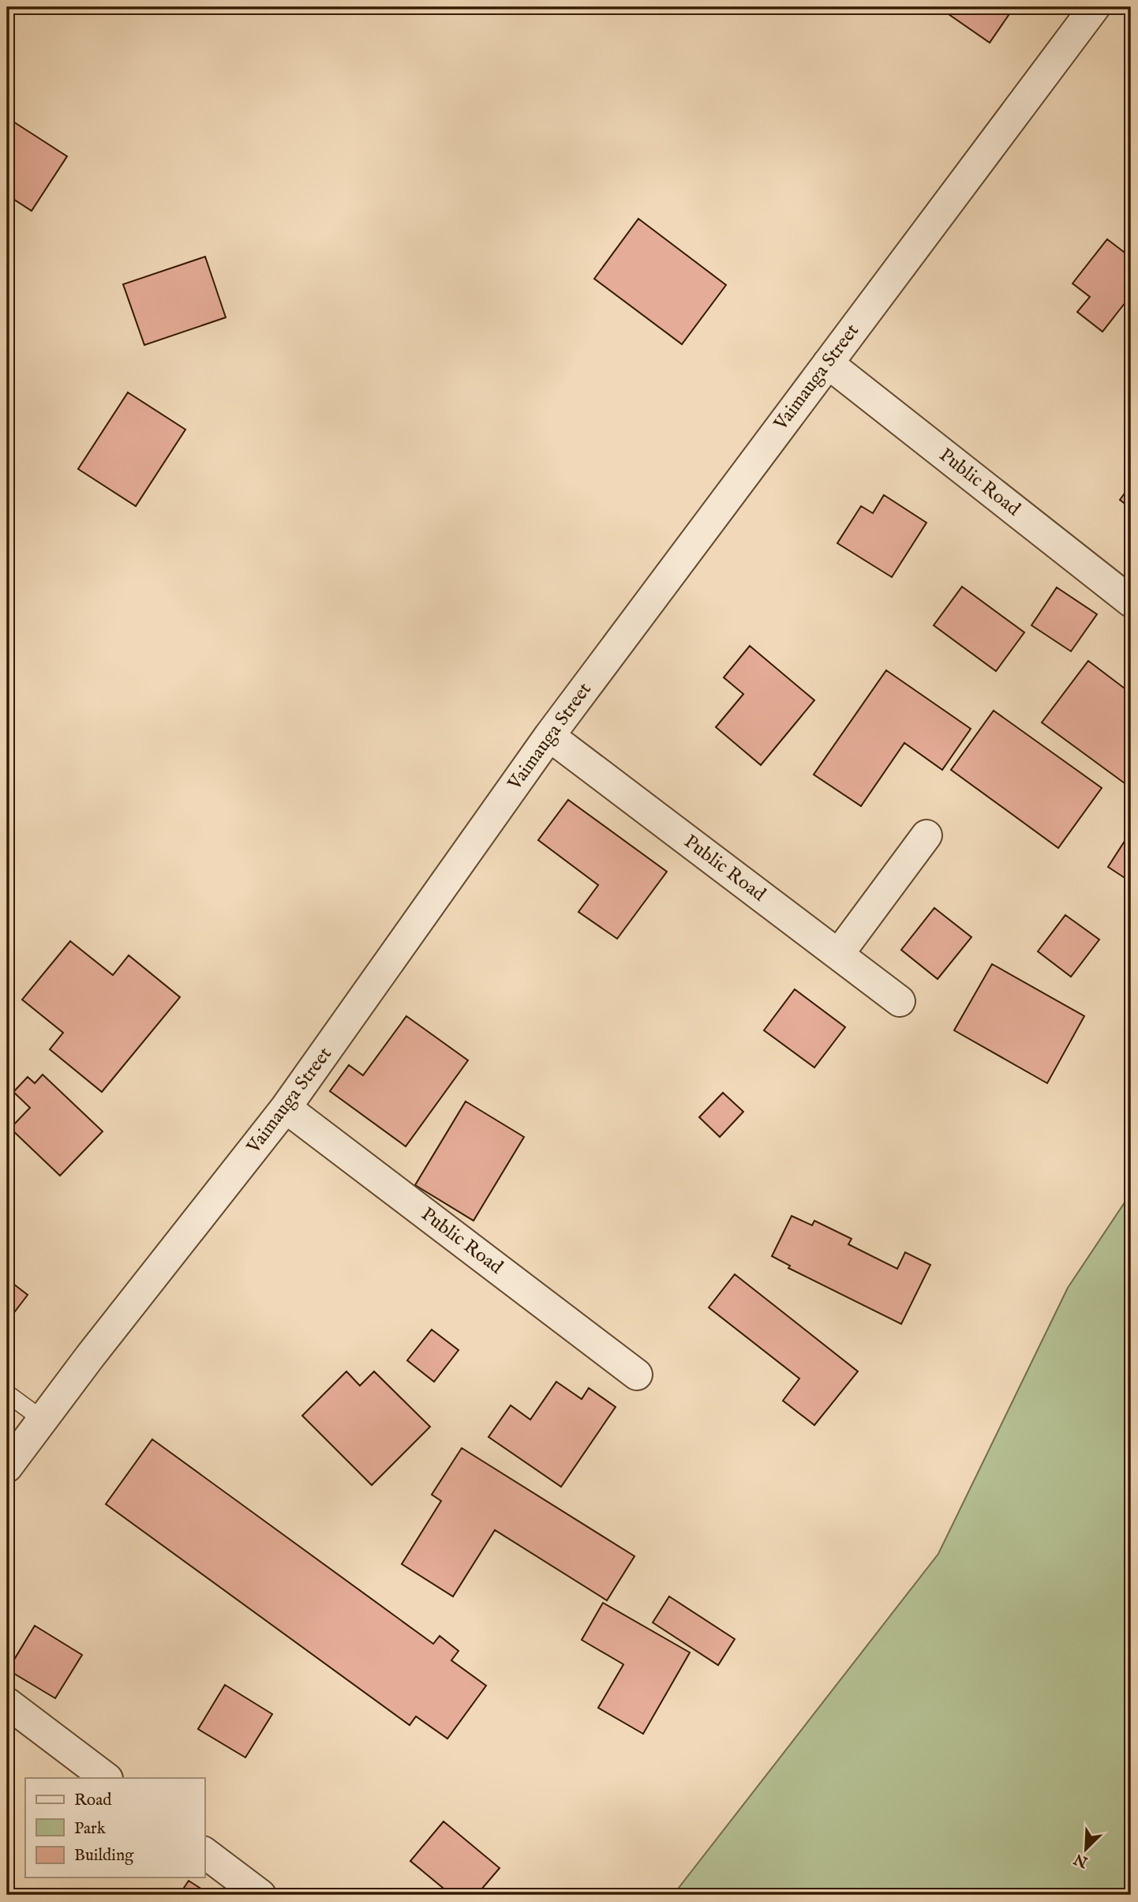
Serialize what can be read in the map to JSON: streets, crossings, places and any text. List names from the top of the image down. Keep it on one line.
{"streets":{"street":["Vaimauga Street","Public Road"]},"crossings":[["Vaimauga Street","Public Road"]],"legend":["Road","Park","Building"],"north":"bottom left"}
